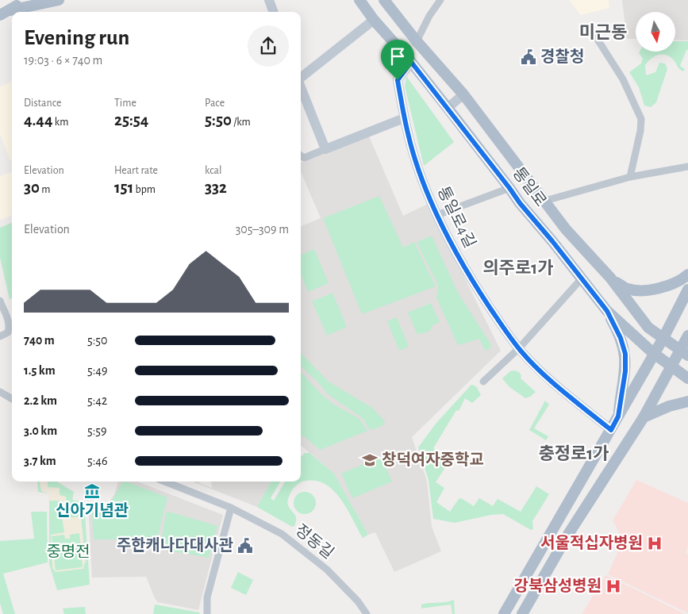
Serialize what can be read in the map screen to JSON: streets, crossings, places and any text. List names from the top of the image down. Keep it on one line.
{"streets":{"main road":["통일로"],"street":["통일로4길","정동길"]},"crossings":[["통일로","통일로4길"]],"districts":["미근동","의주로1가","충정로1가"],"parks":["중명전"],"places":{"public building":["경찰청","주한캐나다대사관"],"school or university":["창덕여자중학교"],"museum":["신아기념관"],"hospital":["서울적십자병원","강북삼성병원"]},"north":"bottom","page":{"heading":["Evening run","19:03 · 6 × 740 m"],"stats":[["Distance","4.44 km"],["Time","25:54"],["Pace","5:50 /km"],["Elevation","30 m"],["Heart rate","151 bpm"],["kcal","332"]],"chart":["Elevation","305–309 m"],"list":[{"name":"740 m","note":"5:50"},{"name":"1.5 km","note":"5:49"},{"name":"2.2 km","note":"5:42"},{"name":"3.0 km","note":"5:59"},{"name":"3.7 km","note":"5:46"}]}}
